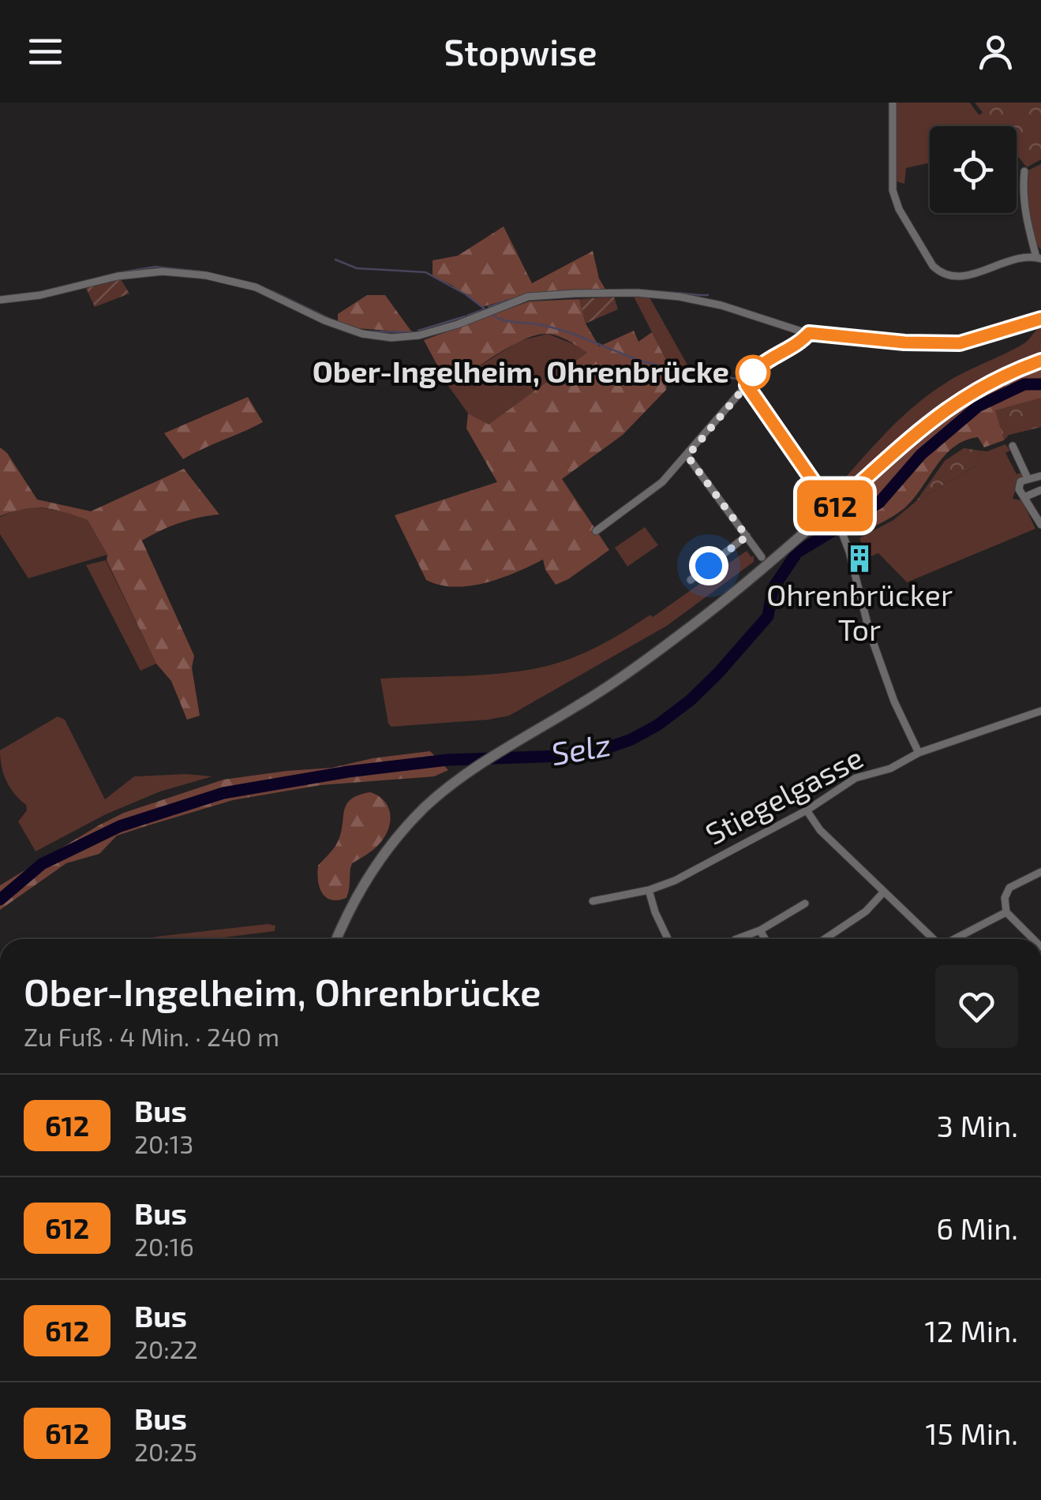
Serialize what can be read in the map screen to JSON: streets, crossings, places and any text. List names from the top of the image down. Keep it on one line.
{"streets":{"street":["Stiegelgasse"]},"water":["Selz"],"places":{"other":["Ober-Ingelheim, Ohrenbrücke"],"building":["Ohrenbrücker Tor"]},"lines":["bus line 612"],"page":{"header":"Stopwise","on_map":"612","heading":["Ober-Ingelheim, Ohrenbrücke","Zu Fuß · 4 Min. · 240 m"],"list":[{"mark":"612","name":"Bus","note":"20:13","value":"3 Min."},{"mark":"612","name":"Bus","note":"20:16","value":"6 Min."},{"mark":"612","name":"Bus","note":"20:22","value":"12 Min."},{"mark":"612","name":"Bus","note":"20:25","value":"15 Min."}]}}
